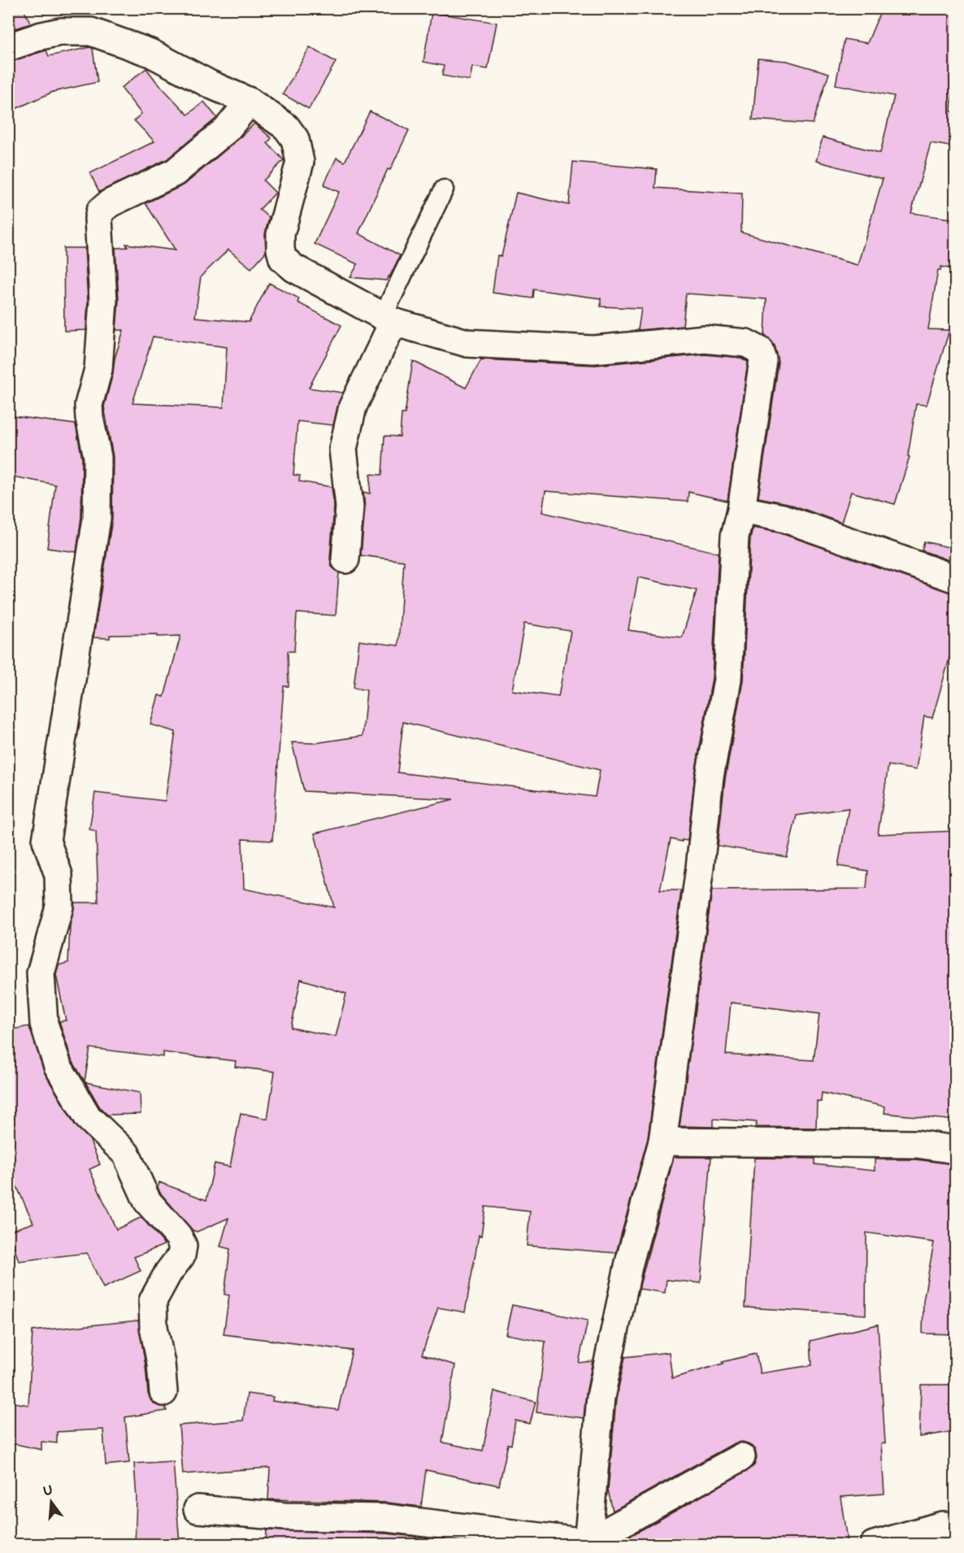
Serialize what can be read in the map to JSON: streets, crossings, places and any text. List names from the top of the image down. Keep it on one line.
{"north":"top"}
